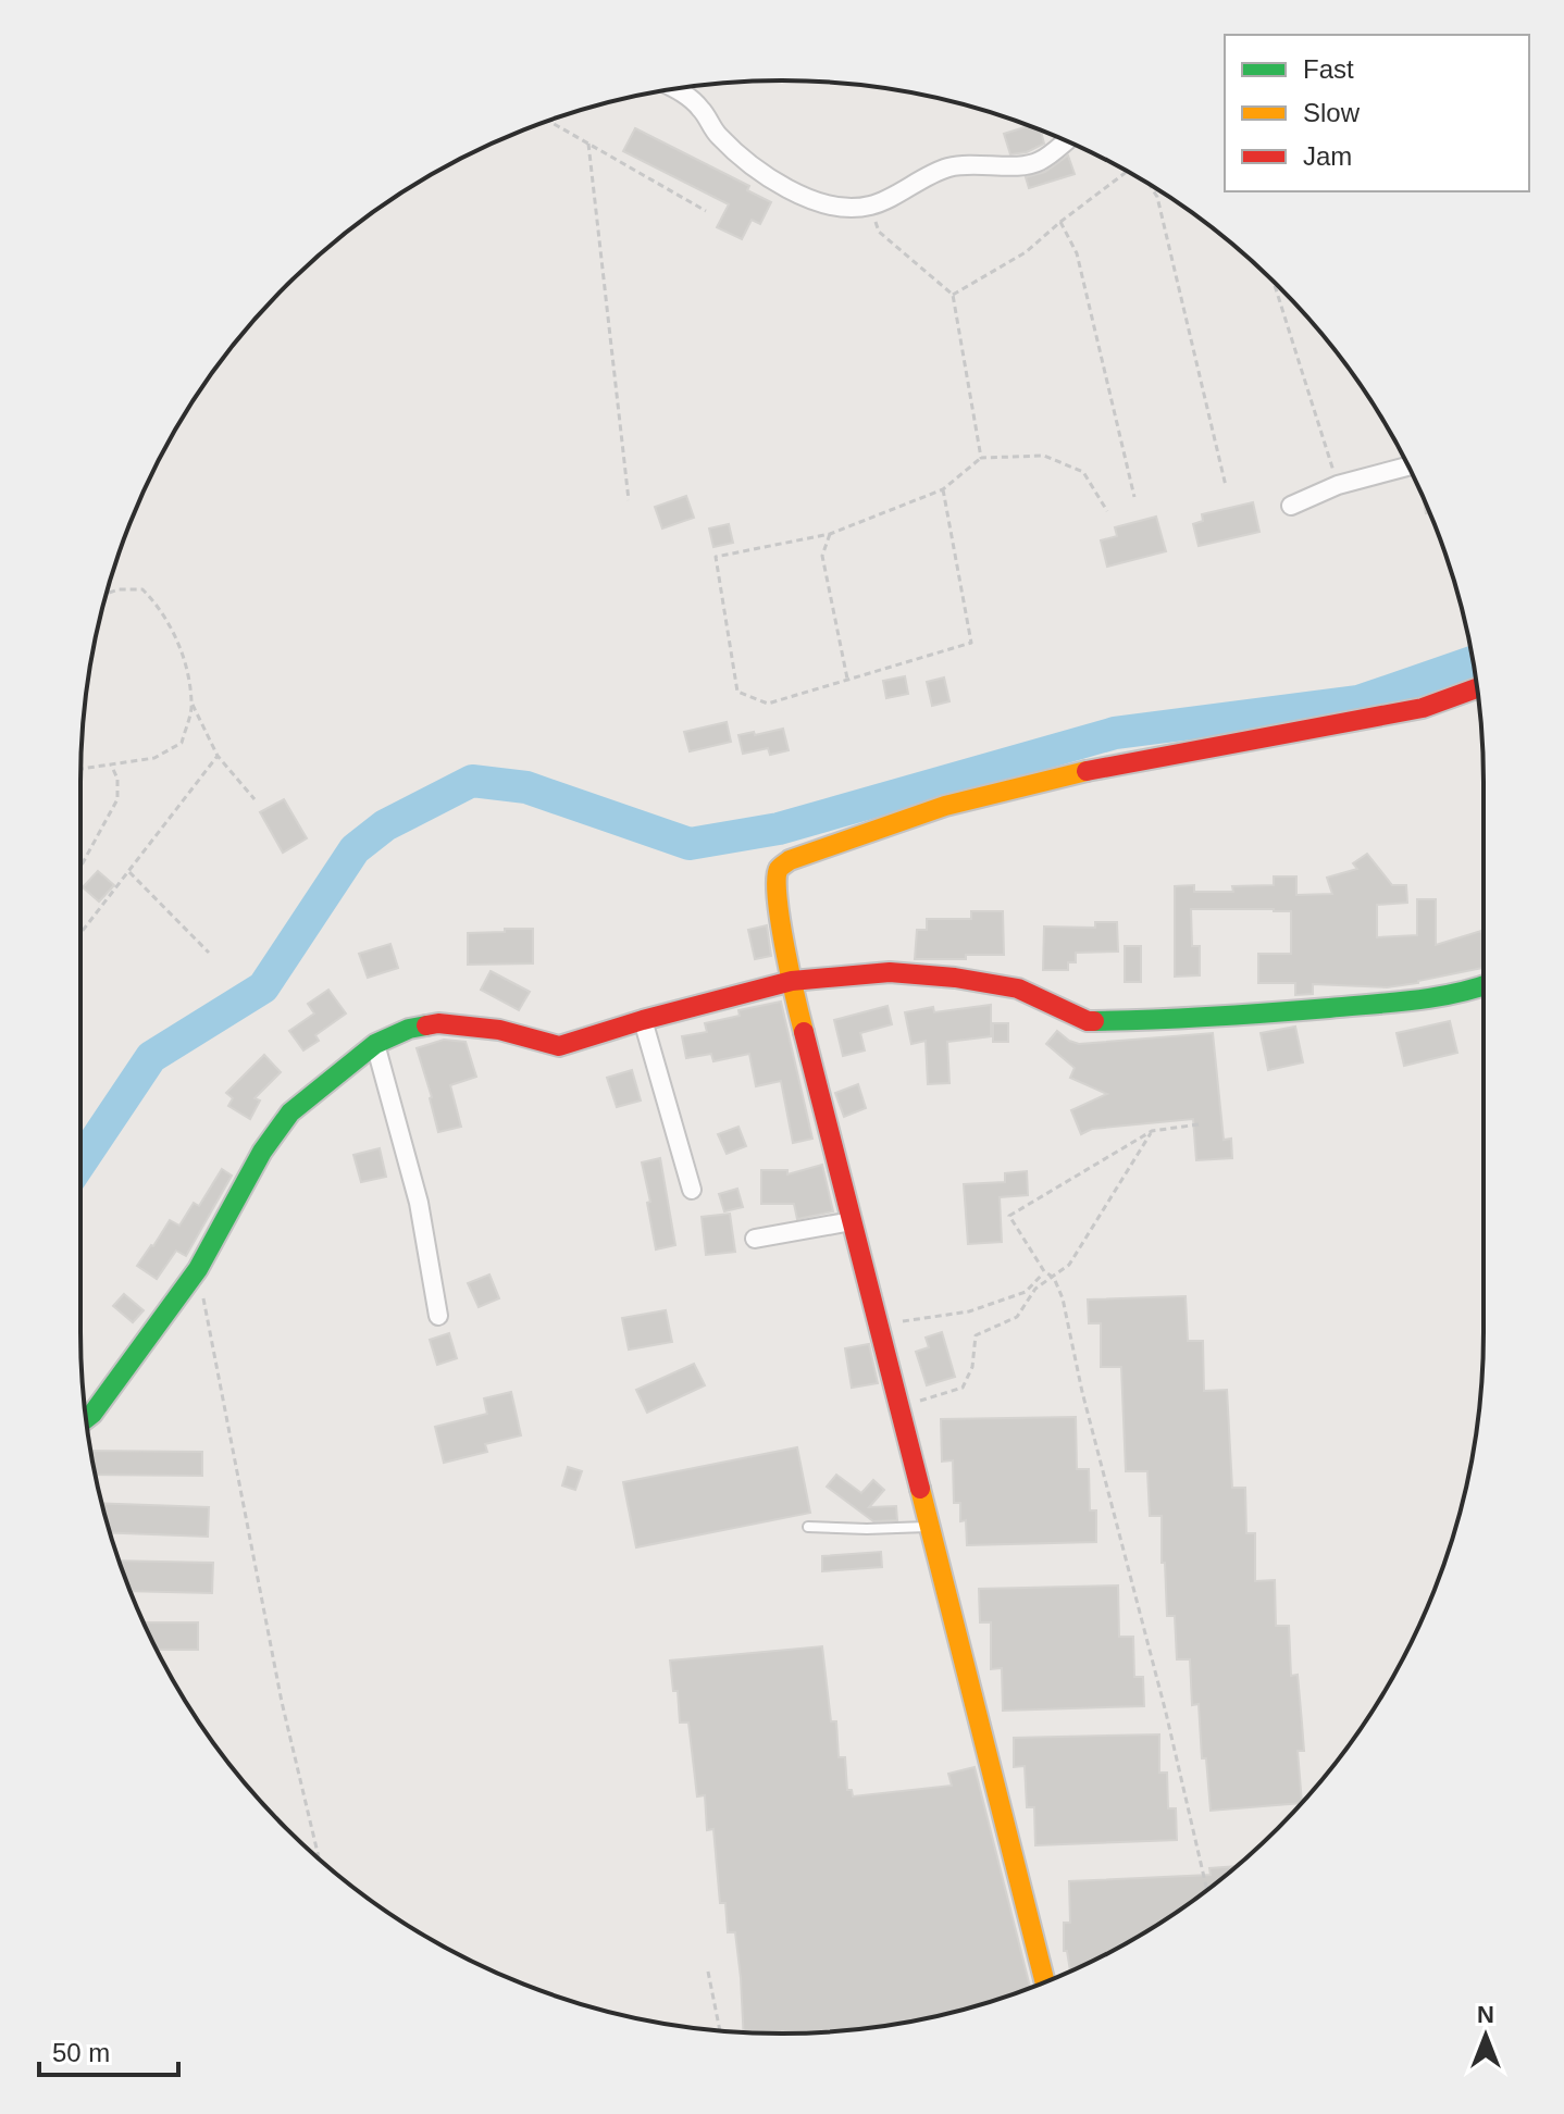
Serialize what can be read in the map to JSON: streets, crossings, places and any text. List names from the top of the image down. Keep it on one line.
{"legend":["Fast","Slow","Jam"],"scale_bar":"50 m","north":"top"}
